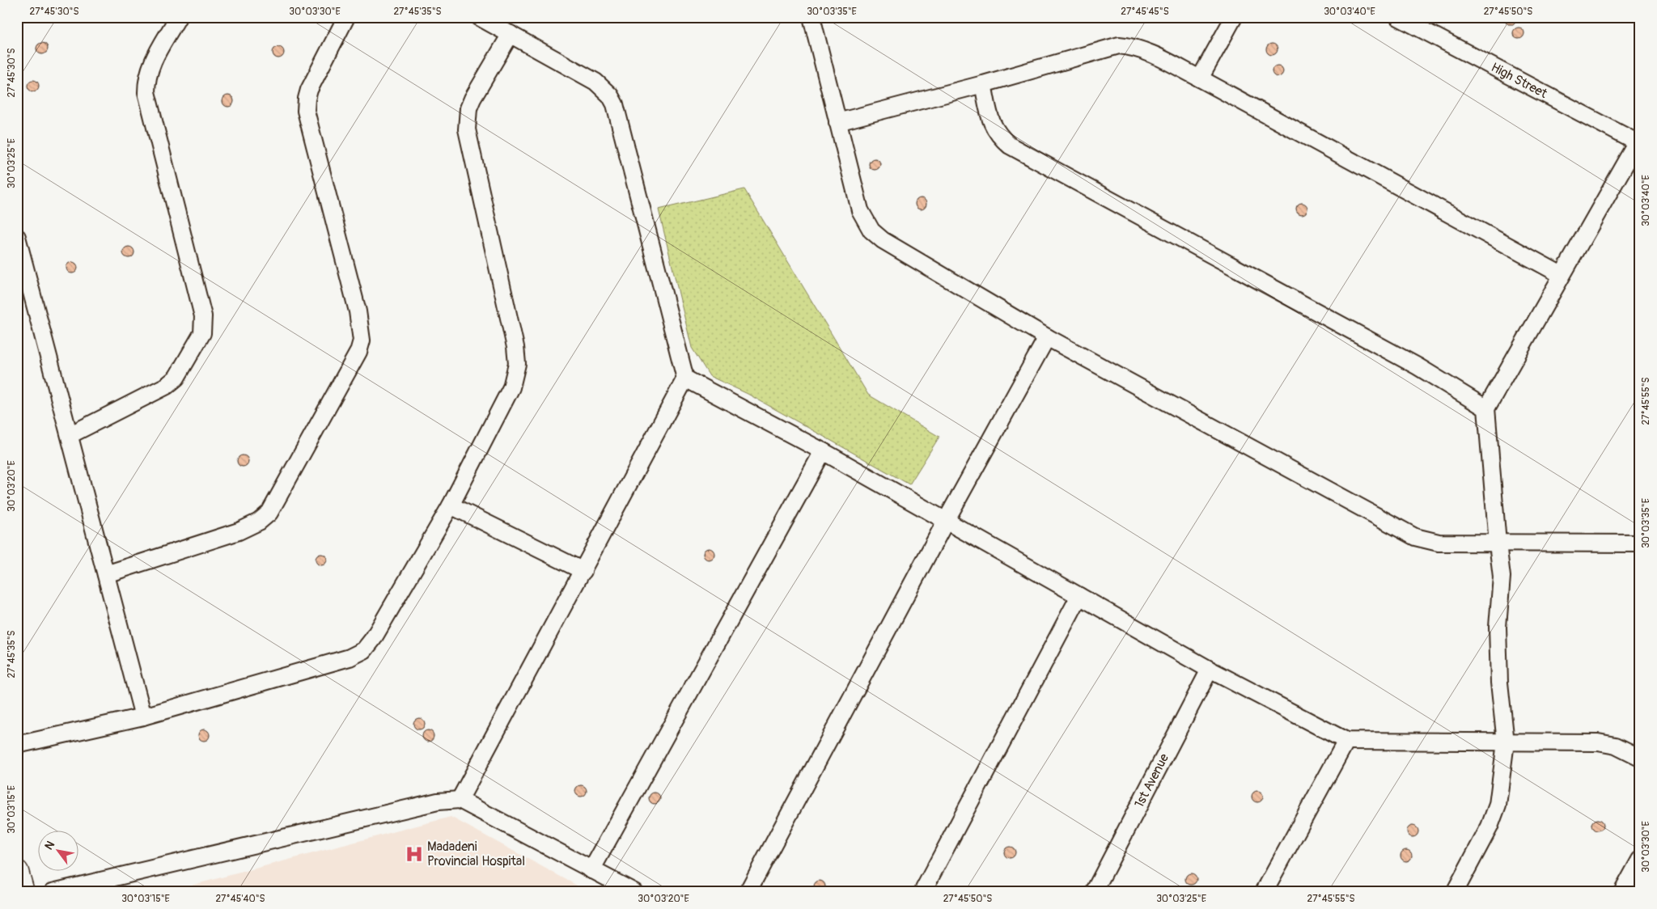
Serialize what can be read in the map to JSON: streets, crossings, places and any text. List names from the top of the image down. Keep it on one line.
{"streets":{"street":["High Street","1st Avenue"]},"places":{"hospital":["Madadeni Provincial Hospital"]},"north":"top left","coordinates":["27°45'30\"S","30°03'30\"E","27°45'35\"S","30°03'35\"E","27°45'45\"S","30°03'40\"E","27°45'50\"S","30°03'25\"E","27°45'55\"S","30°03'20\"E","30°03'15\"E","27°45'40\"S"]}
